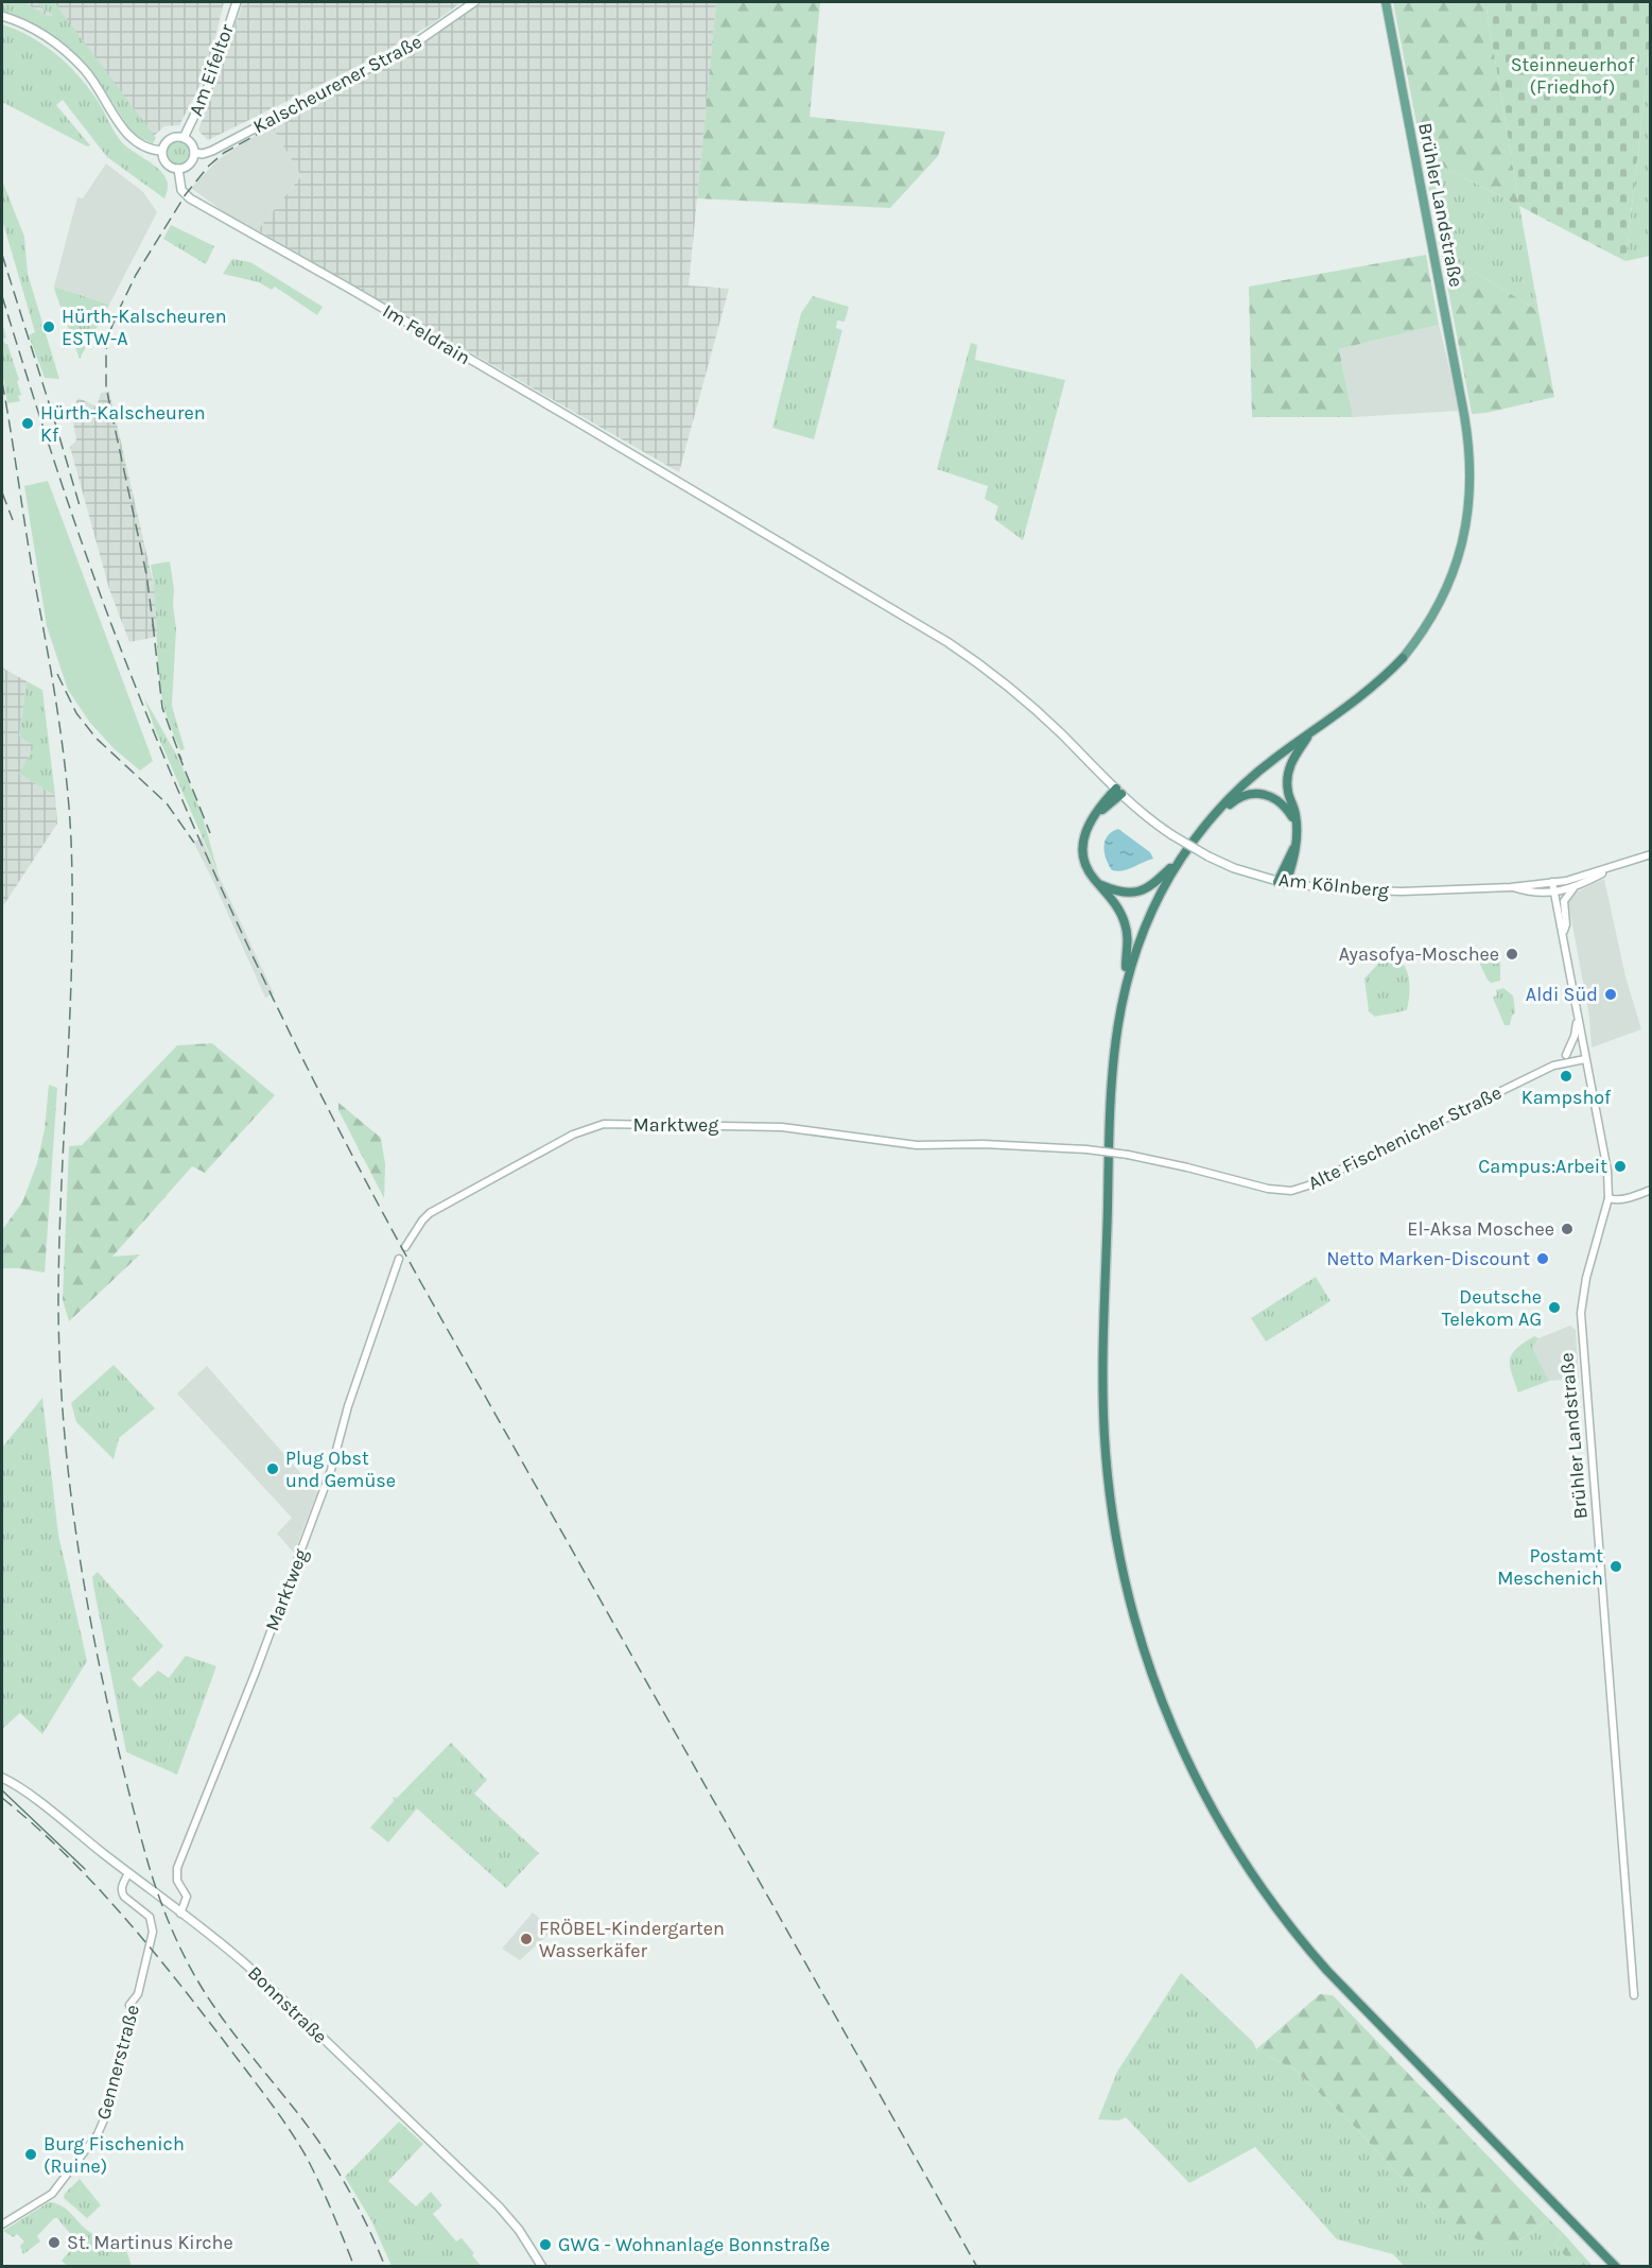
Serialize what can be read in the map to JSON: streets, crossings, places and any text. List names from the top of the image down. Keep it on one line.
{"streets":{"main road":["Am Eifeltor","Kalscheurener Straße","Brühler Landstraße","Im Feldrain","Am Kölnberg","Bonnstraße"],"street":["Marktweg","Alte Fischenicher Straße","Gennerstraße"]},"crossings":[["Am Eifeltor","Kalscheurener Straße"],["Am Eifeltor","Im Feldrain"],["Kalscheurener Straße","Im Feldrain"],["Brühler Landstraße","Am Kölnberg"],["Im Feldrain","Am Kölnberg"],["Marktweg","Alte Fischenicher Straße"],["Marktweg","Bonnstraße"],["Bonnstraße","Gennerstraße"]],"parks":["Steinneuerhof (Friedhof)"],"places":["Hürth-Kalscheuren ESTW-A","Hürth-Kalscheuren Kf","Ayasofya-Moschee","Aldi Süd","Kampshof","Campus:Arbeit","El-Aksa Moschee","Netto Marken-Discount","Deutsche Telekom AG","Plug Obst und Gemüse","Postamt Meschenich","FRÖBEL-Kindergarten Wasserkäfer","Burg Fischenich (Ruine)","St. Martinus Kirche","GWG - Wohnanlage Bonnstraße"]}
